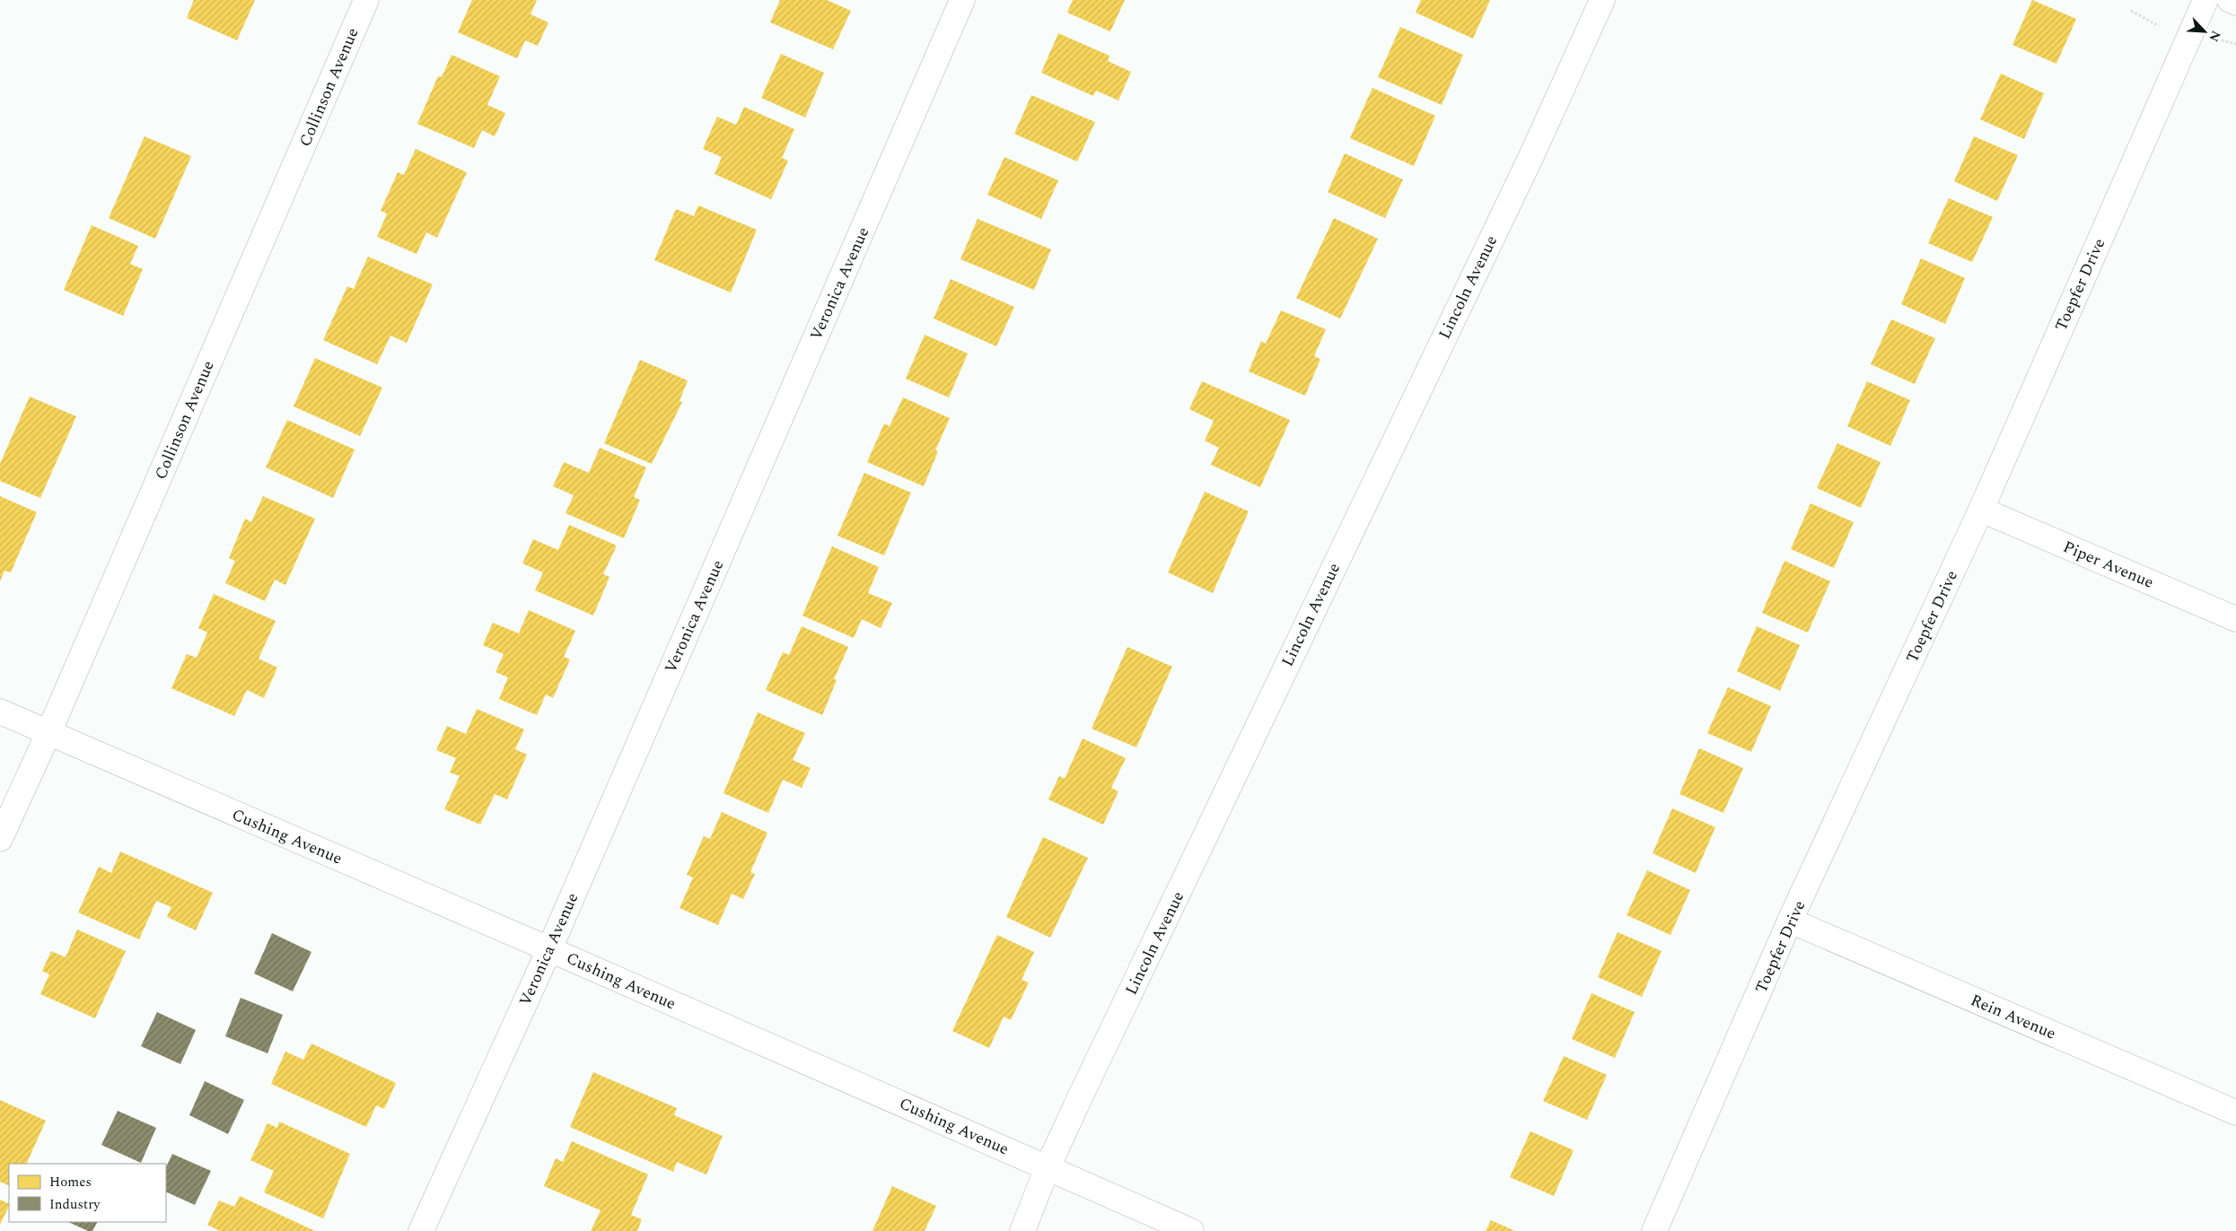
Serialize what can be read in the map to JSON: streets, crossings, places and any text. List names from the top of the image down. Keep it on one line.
{"streets":{"street":["Collinson Avenue","Veronica Avenue","Toepfer Drive","Lincoln Avenue","Piper Avenue","Cushing Avenue","Rein Avenue"]},"crossings":[["Collinson Avenue","Cushing Avenue"],["Veronica Avenue","Cushing Avenue"],["Toepfer Drive","Piper Avenue"],["Toepfer Drive","Rein Avenue"],["Lincoln Avenue","Cushing Avenue"]],"legend":["Homes","Industry"],"north":"bottom right"}
